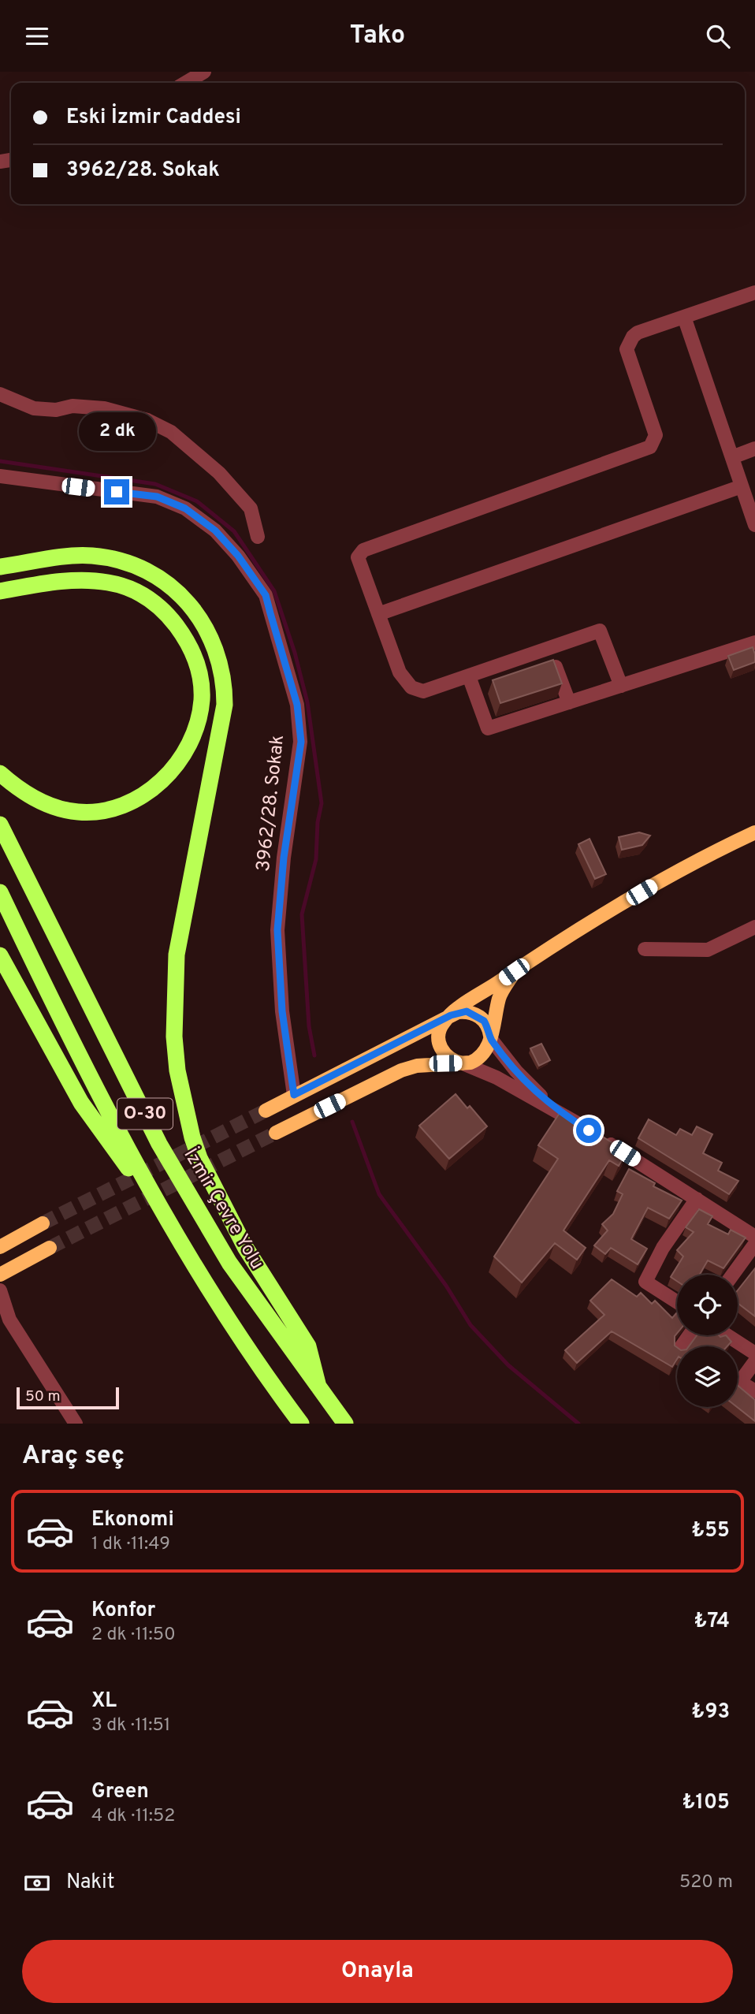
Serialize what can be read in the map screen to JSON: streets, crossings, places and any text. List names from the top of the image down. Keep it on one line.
{"streets":{"highway":["O-30","İzmir Çevre Yolu"],"street":["3962/28. Sokak"]},"scale_bar":"50 m","page":{"header":"Tako","banner":["Eski İzmir Caddesi","3962/28. Sokak"],"bubble":"2 dk","scale":"50 m","heading":"Araç seç","list":[{"name":"Ekonomi","note":"1 dk · 11:49","value":"₺55"},{"name":"Konfor","note":"2 dk · 11:50","value":"₺74"},{"name":"XL","note":"3 dk · 11:51","value":"₺93"},{"name":"Green","note":"4 dk · 11:52","value":"₺105"}],"pay":["Nakit","520 m"],"buttons":"Onayla"}}
